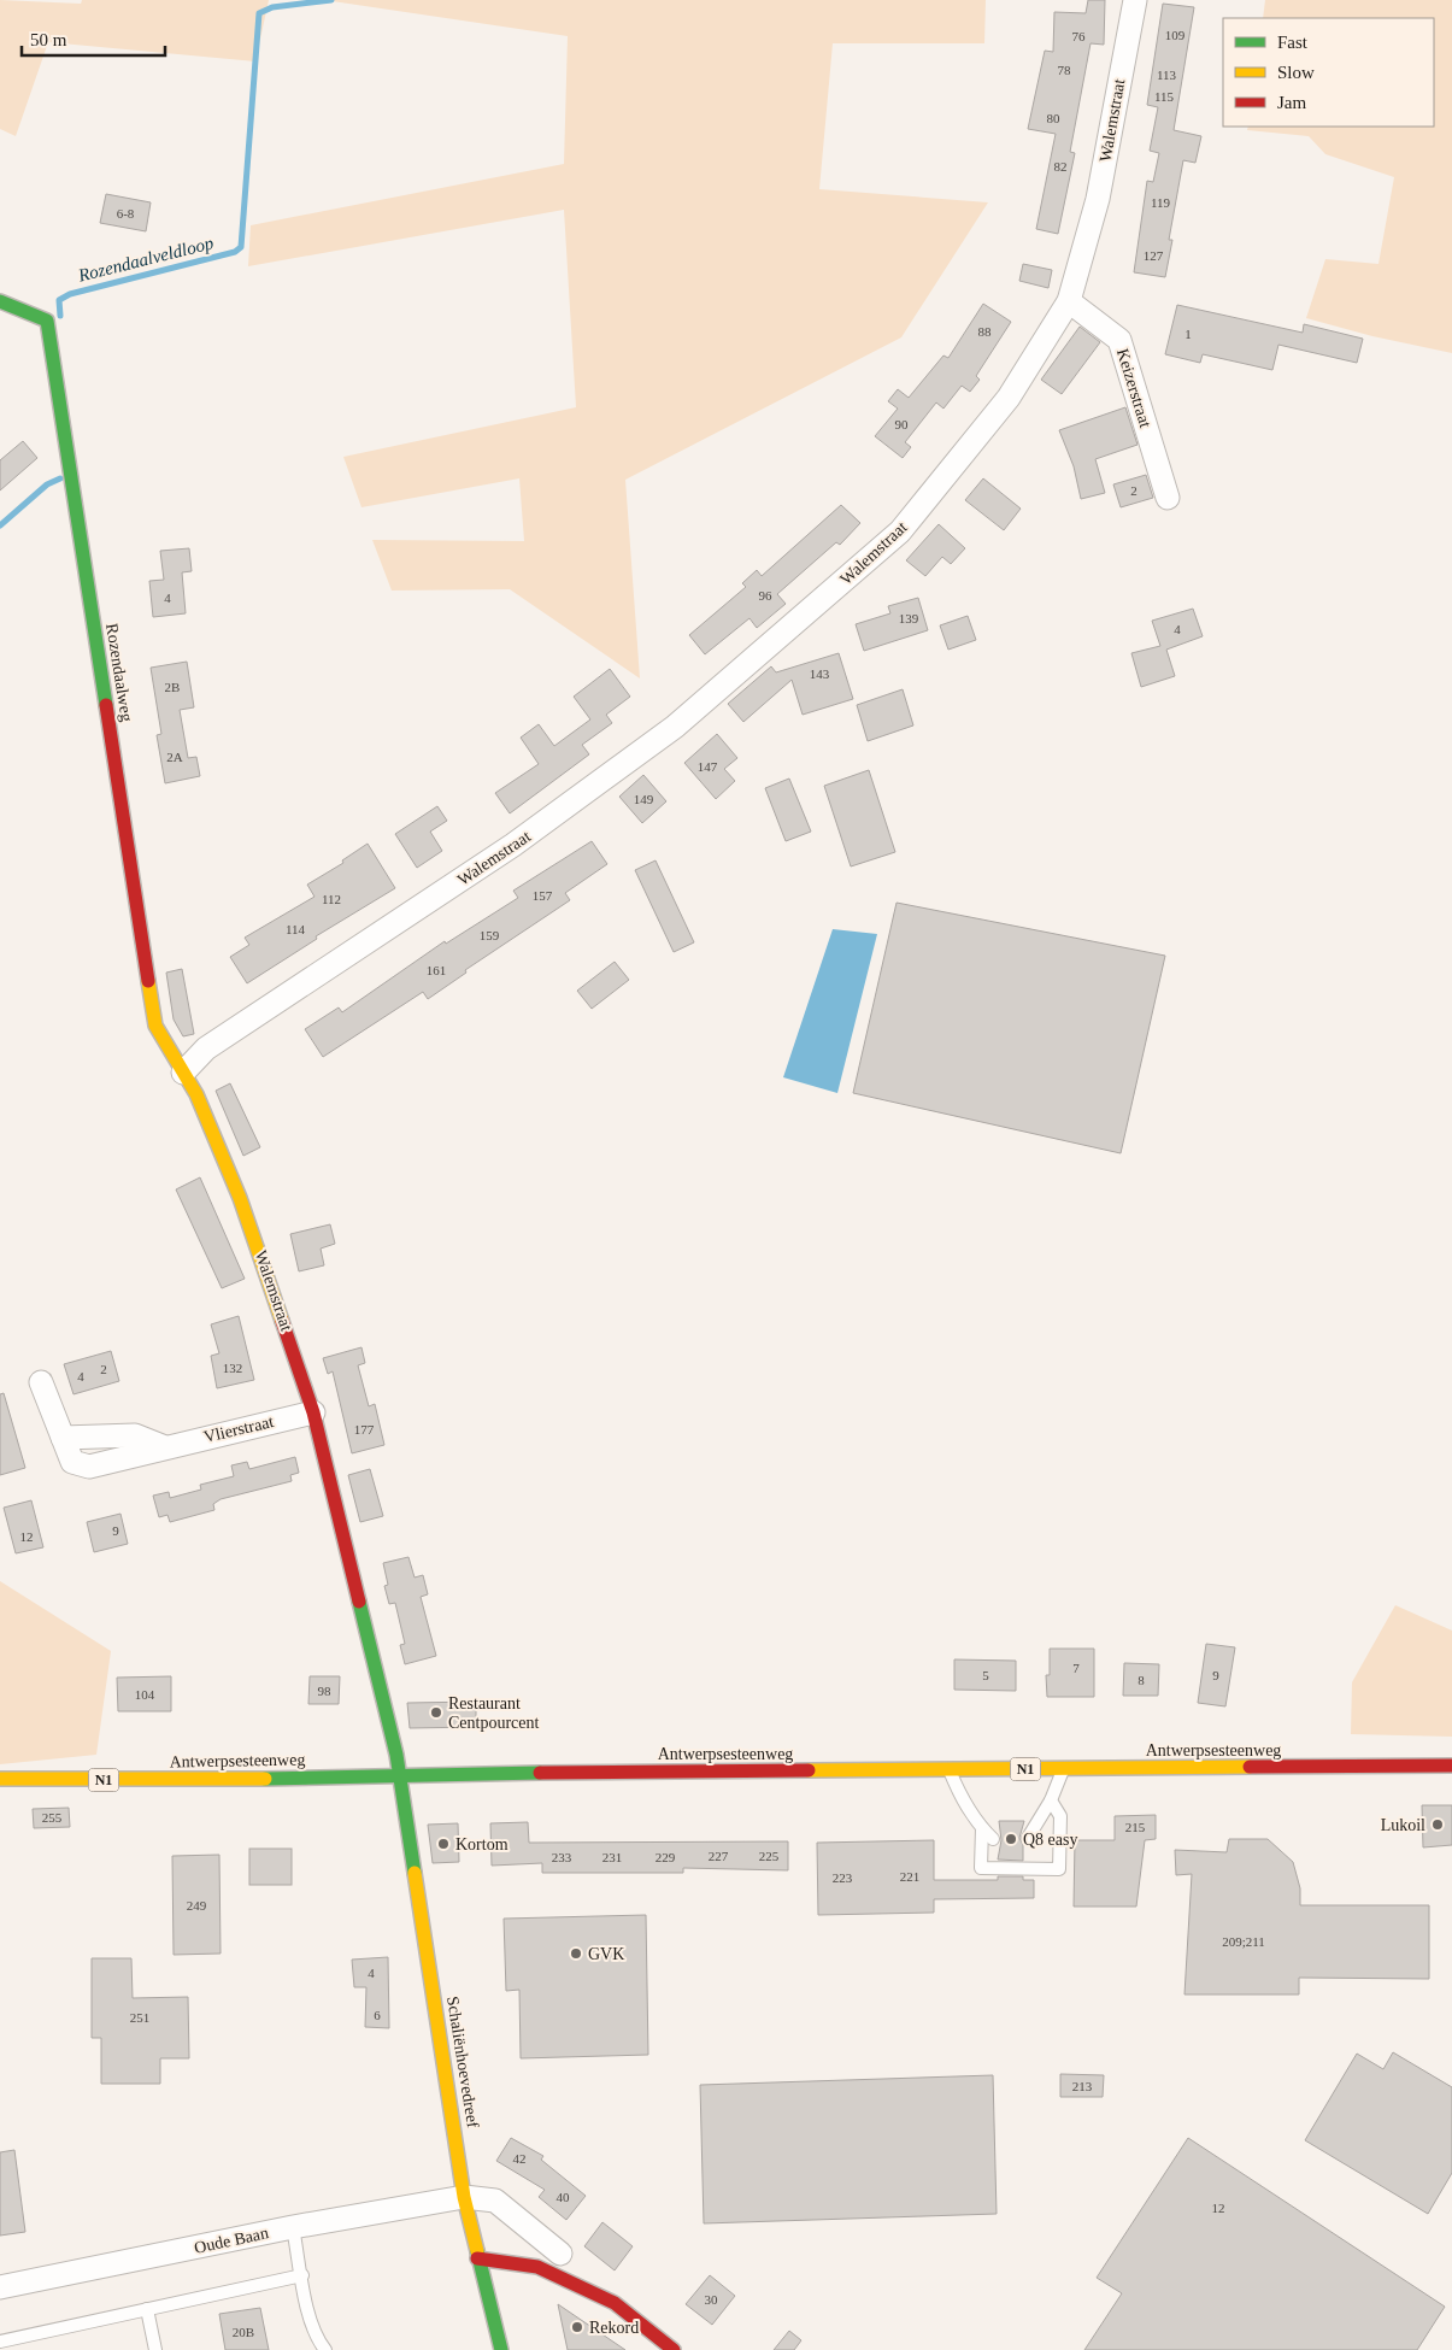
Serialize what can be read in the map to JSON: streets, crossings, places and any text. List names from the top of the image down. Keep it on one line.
{"streets":{"street":["Walemstraat","Keizerstraat","Rozendaalweg","Vlierstraat","Antwerpsesteenweg","N1","Schaliënhoevedreef","Oude Baan"]},"crossings":[["Walemstraat","Keizerstraat"],["Walemstraat","Rozendaalweg"],["Walemstraat","Vlierstraat"],["Walemstraat","Antwerpsesteenweg"],["Walemstraat","Schaliënhoevedreef"],["Antwerpsesteenweg","Schaliënhoevedreef"],["Schaliënhoevedreef","Oude Baan"]],"water":["Rozendaalveldloop"],"places":["Restaurant Centpourcent","Lukoil","Q8 easy","Kortom","GVK","Rekord"],"house_numbers":["109","76","78","113","115","80","82","119","6-8","127","88","1","90","2","96","4","139","4","143","2B","2A","147","149","157","112","114","159","161","132","2","4","177","9","12","7","5","9","8","98","104","255","215","227","225","233","231","229","221","223","249","209;211","4","6","251","213","42","40","12","30","20B"],"legend":["Fast","Slow","Jam"],"scale_bar":"50 m"}
